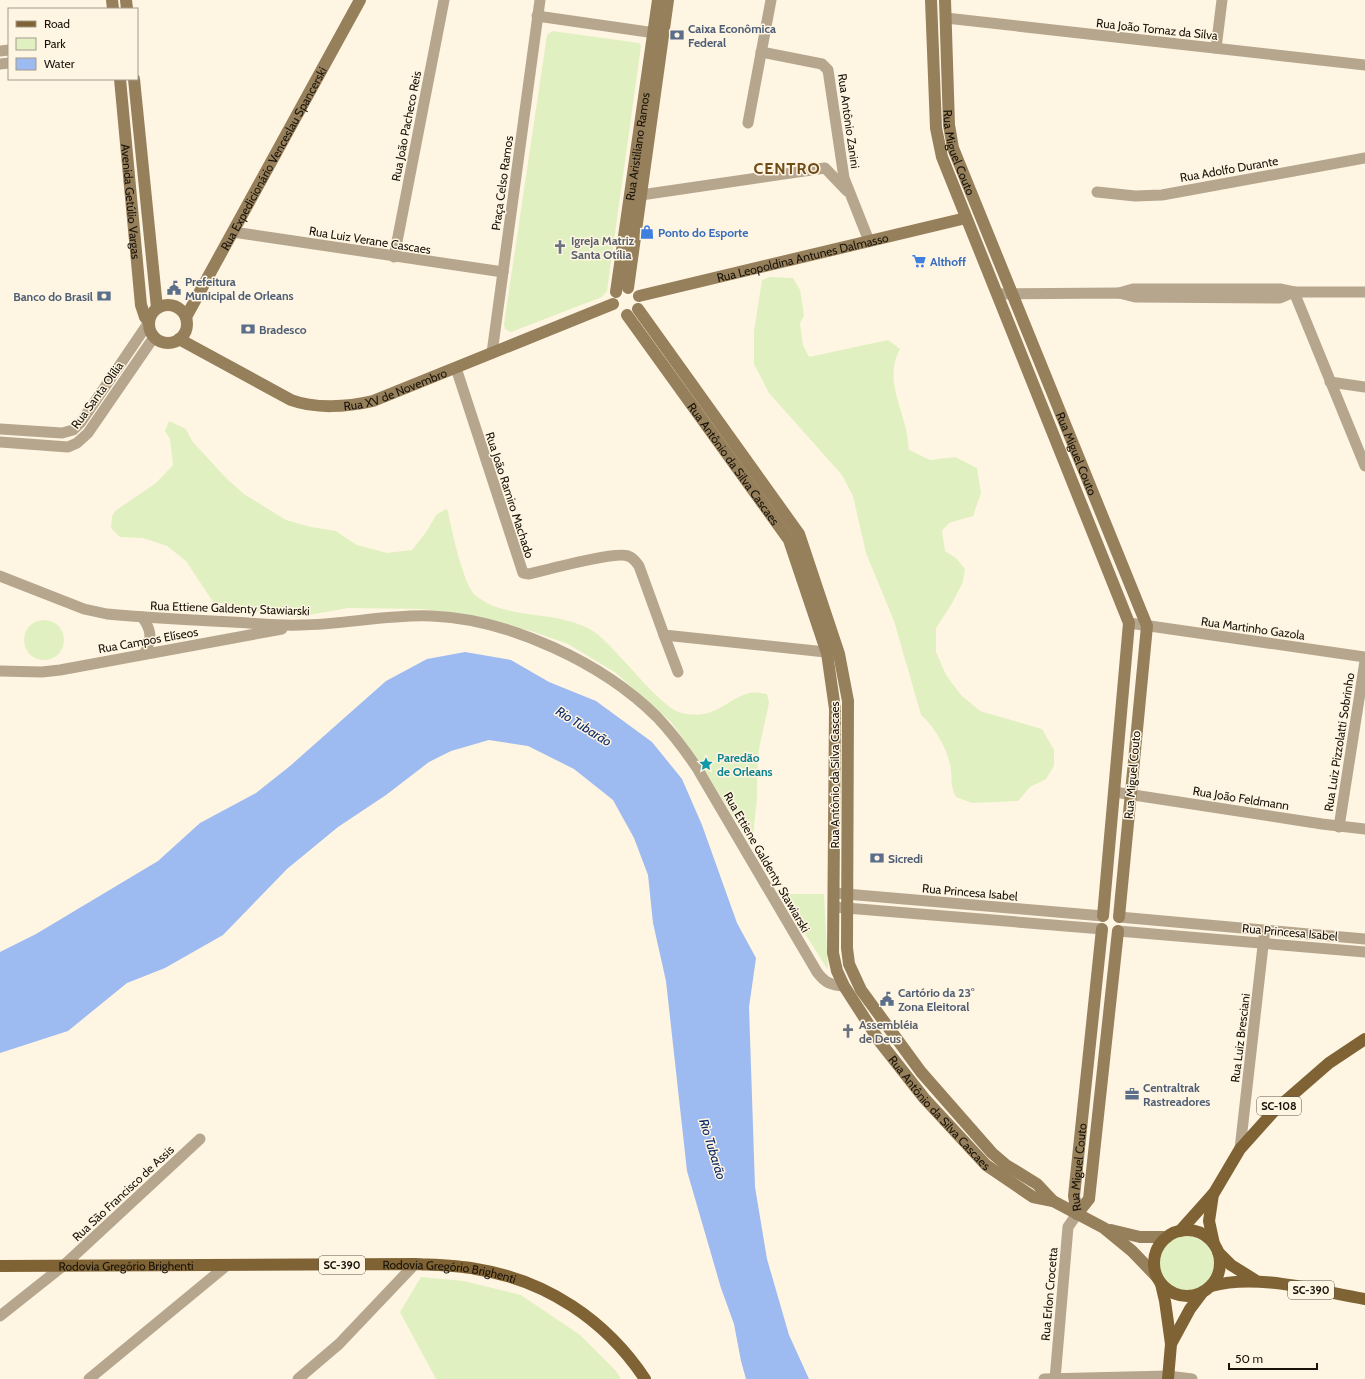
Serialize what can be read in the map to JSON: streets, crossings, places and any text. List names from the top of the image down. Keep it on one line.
{"streets":{"main road":["SC-108","SC-390","Rodovia Gregório Brighenti"],"street":["Rua João Tomaz da Silva","Rua Antônio Zanini","Rua João Pacheco Reis","Rua Aristiliano Ramos","Rua Miguel Couto","Rua Expedicionário Venceslau Spancerski","Rua Adolfo Durante","Praça Celso Ramos","Avenida Getúlio Vargas","Rua Luiz Verane Cascaes","Rua Leopoldina Antunes Dalmasso","Rua XV de Novembro","Rua Santa Olília","Rua Antônio da Silva Cascaes","Rua João Ramiro Machado","Rua Ettiene Galdenty Stawiarski","Rua Martinho Gazola","Rua Campos Elíseos","Rua Luiz Pizzolatti Sobrinho","Rua João Feldmann","Rua Princesa Isabel","Rua Luiz Bresciani","Rua São Francisco de Assis","Rua Erlon Crocetta"]},"crossings":[["Rua João Tomaz da Silva","Rua Miguel Couto"],["Rua Antônio Zanini","Rua Leopoldina Antunes Dalmasso"],["Rua João Pacheco Reis","Rua Luiz Verane Cascaes"],["Rua Aristiliano Ramos","Rua Leopoldina Antunes Dalmasso"],["Rua Aristiliano Ramos","Rua XV de Novembro"],["Rua Aristiliano Ramos","Rua Antônio da Silva Cascaes"],["Rua Miguel Couto","Rua Leopoldina Antunes Dalmasso"],["Rua Miguel Couto","Rua Antônio da Silva Cascaes"],["Rua Miguel Couto","Rua Martinho Gazola"],["Rua Miguel Couto","Rua João Feldmann"],["Rua Miguel Couto","Rua Princesa Isabel"],["Rua Miguel Couto","Rua Erlon Crocetta"],["Rua Expedicionário Venceslau Spancerski","Avenida Getúlio Vargas"],["Rua Expedicionário Venceslau Spancerski","Rua Luiz Verane Cascaes"],["Rua Expedicionário Venceslau Spancerski","Rua XV de Novembro"],["Rua Expedicionário Venceslau Spancerski","Rua Santa Olília"],["Praça Celso Ramos","Rua Luiz Verane Cascaes"],["Praça Celso Ramos","Rua XV de Novembro"],["Avenida Getúlio Vargas","Rua XV de Novembro"],["Avenida Getúlio Vargas","Rua Santa Olília"],["Rua Leopoldina Antunes Dalmasso","Rua XV de Novembro"],["Rua Leopoldina Antunes Dalmasso","Rua Antônio da Silva Cascaes"],["Rua XV de Novembro","Rua Santa Olília"],["Rua XV de Novembro","Rua Antônio da Silva Cascaes"],["Rua XV de Novembro","Rua João Ramiro Machado"],["Rua Antônio da Silva Cascaes","Rua Ettiene Galdenty Stawiarski"],["Rua Antônio da Silva Cascaes","Rua Princesa Isabel"],["Rua Antônio da Silva Cascaes","SC-108"],["Rua Antônio da Silva Cascaes","SC-390"],["Rua Antônio da Silva Cascaes","Rua Erlon Crocetta"],["Rua Ettiene Galdenty Stawiarski","Rua Campos Elíseos"],["Rua Luiz Pizzolatti Sobrinho","Rua João Feldmann"],["Rua Princesa Isabel","Rua Luiz Bresciani"],["Rua Luiz Bresciani","SC-108"],["SC-108","SC-390"],["Rua São Francisco de Assis","Rodovia Gregório Brighenti"]],"districts":["CENTRO"],"water":["Rio Tubarão"],"places":{"bank":["Caixa Econômica Federal","Banco do Brasil","Bradesco","Sicredi"],"shop":["Ponto do Esporte"],"church":["Igreja Matriz Santa Otília","Assembléia de Deus"],"supermarket":["Althoff"],"public building":["Prefeitura Municipal de Orleans","Cartório da 23° Zona Eleitoral"],"place":["Paredão de Orleans"],"office":["Centraltrak Rastreadores"]},"legend":["Road","Park","Water"],"scale_bar":"50 m"}
